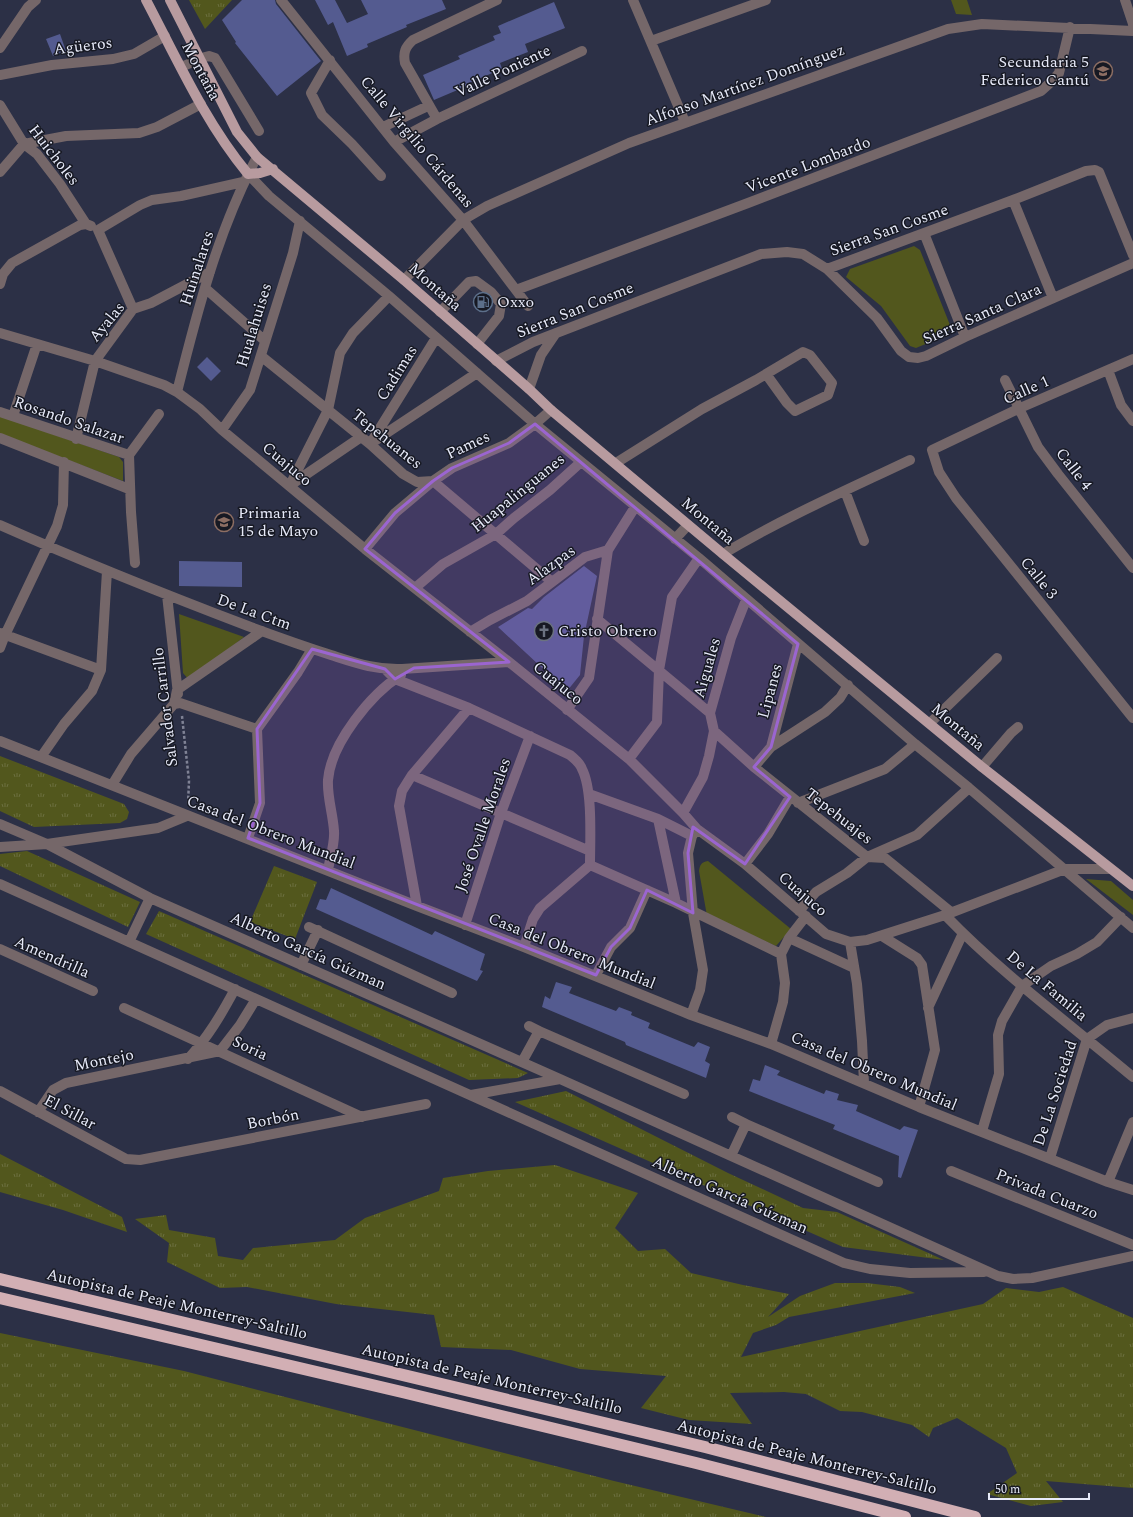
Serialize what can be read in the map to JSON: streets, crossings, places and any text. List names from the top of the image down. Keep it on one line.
{"streets":{"highway":["Autopista de Peaje Monterrey-Saltillo"],"main road":["Montaña"],"street":["Agüeros","Valle Poniente","Alfonso Martínez Domínguez","Calle Virgilio Cárdenas","Huicholes","Vicente Lombardo","Sierra San Cosme","Huinalares","Sierra Santa Clara","Ayalas","Hualahuises","Cadimas","Calle 1","Rosando Salazar","Tepehuanes","Pames","Cuajuco","Calle 4","Huapalinguanes","Alazpas","Calle 3","De La Ctm","Aiguales","Lipanes","Salvador Carrillo","Tepehuajes","José Ovalle Morales","Casa del Obrero Mundial","Alberto García Gúzman","Amendrilla","De La Familia","Soria","Montejo","De La Sociedad","El Sillar","Borbón","Privada Cuarzo"]},"crossings":[["Agüeros","Montaña"],["Montaña","Alfonso Martínez Domínguez"],["Montaña","Sierra San Cosme"],["Montaña","Huinalares"],["Montaña","Hualahuises"],["Montaña","Cadimas"],["Montaña","Pames"],["Montaña","Cuajuco"],["Montaña","Huapalinguanes"],["Montaña","Aiguales"],["Montaña","Lipanes"],["Valle Poniente","Calle Virgilio Cárdenas"],["Alfonso Martínez Domínguez","Calle Virgilio Cárdenas"],["Alfonso Martínez Domínguez","Vicente Lombardo"],["Calle Virgilio Cárdenas","Vicente Lombardo"],["Sierra San Cosme","Sierra Santa Clara"],["Huinalares","Ayalas"],["Huinalares","Cuajuco"],["Ayalas","Cuajuco"],["Hualahuises","Tepehuanes"],["Hualahuises","Cuajuco"],["Cadimas","Tepehuanes"],["Calle 1","Calle 4"],["Calle 1","Calle 3"],["Tepehuanes","Pames"],["Tepehuanes","Huapalinguanes"],["Tepehuanes","Alazpas"],["Pames","Cuajuco"],["Cuajuco","Huapalinguanes"],["Cuajuco","Alazpas"],["Cuajuco","De La Ctm"],["Cuajuco","Aiguales"],["Cuajuco","Tepehuajes"],["Cuajuco","De La Familia"],["De La Ctm","Salvador Carrillo"],["Aiguales","Tepehuajes"],["Lipanes","Tepehuajes"],["Salvador Carrillo","Casa del Obrero Mundial"],["Tepehuajes","De La Familia"],["José Ovalle Morales","Casa del Obrero Mundial"],["Casa del Obrero Mundial","De La Sociedad"],["De La Familia","De La Sociedad"],["Soria","Montejo"],["Soria","Borbón"],["Montejo","El Sillar"],["El Sillar","Borbón"]],"places":{"school or university":["Secundaria 5 Federico Cantú","Primaria 15 de Mayo"],"fuel station":["Oxxo"],"church":["Cristo Obrero"]},"scale_bar":"50 m"}
